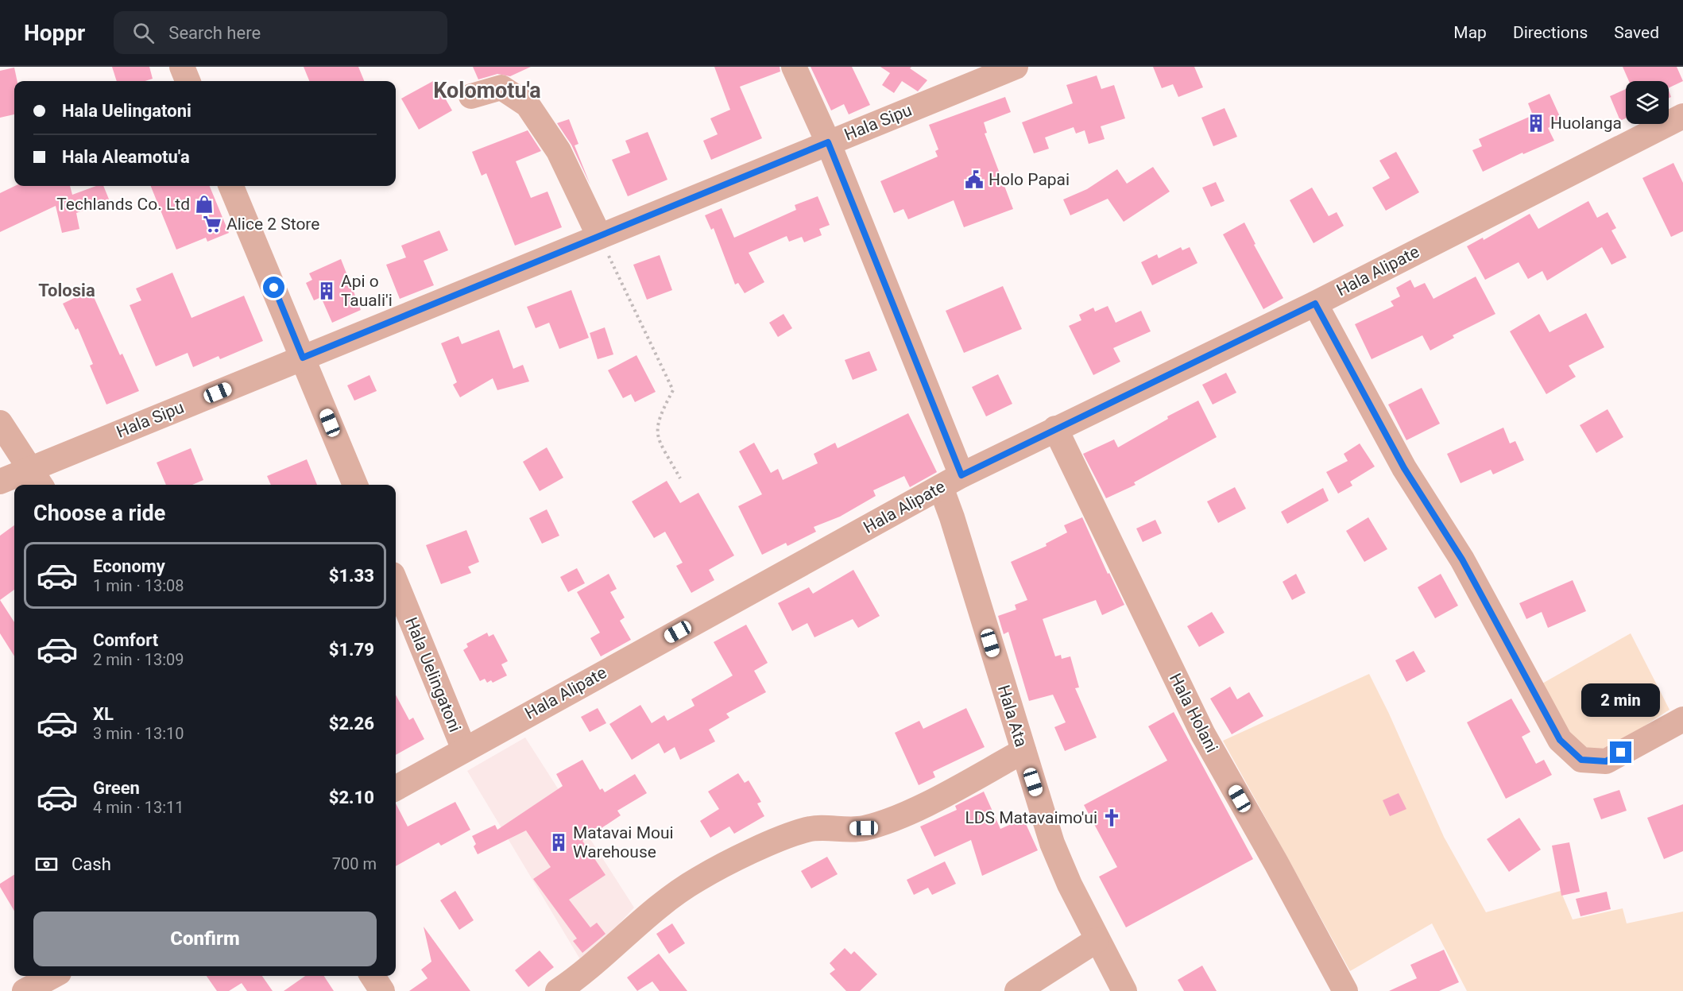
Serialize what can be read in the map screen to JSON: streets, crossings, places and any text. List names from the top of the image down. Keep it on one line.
{"streets":{"street":["Hala Sipu","Hala Alipate","Hala Uelingatoni","Hala Holani","Hala Ata"]},"crossings":[["Hala Sipu","Hala Ata"],["Hala Alipate","Hala Uelingatoni"],["Hala Alipate","Hala Holani"],["Hala Alipate","Hala Ata"]],"districts":["Kolomotu'a","Tolosia"],"places":{"building":["Huolanga","Api o Tauali'i","Matavai Moui Warehouse"],"public building":["Holo Papai"],"shop":["Techlands Co. Ltd"],"supermarket":["Alice 2 Store"],"church":["LDS Matavaimo'ui"]},"page":{"header":"Hoppr","search":"Search here","nav":["Map","Directions","Saved"],"banner":["Hala Uelingatoni","Hala Aleamotu'a"],"heading":"Choose a ride","list":[{"name":"Economy","note":"1 min · 13:08","value":"$1.33"},{"name":"Comfort","note":"2 min · 13:09","value":"$1.79"},{"name":"XL","note":"3 min · 13:10","value":"$2.26"},{"name":"Green","note":"4 min · 13:11","value":"$2.10"}],"bubble":"2 min","pay":["Cash","700 m"],"buttons":"Confirm"}}
